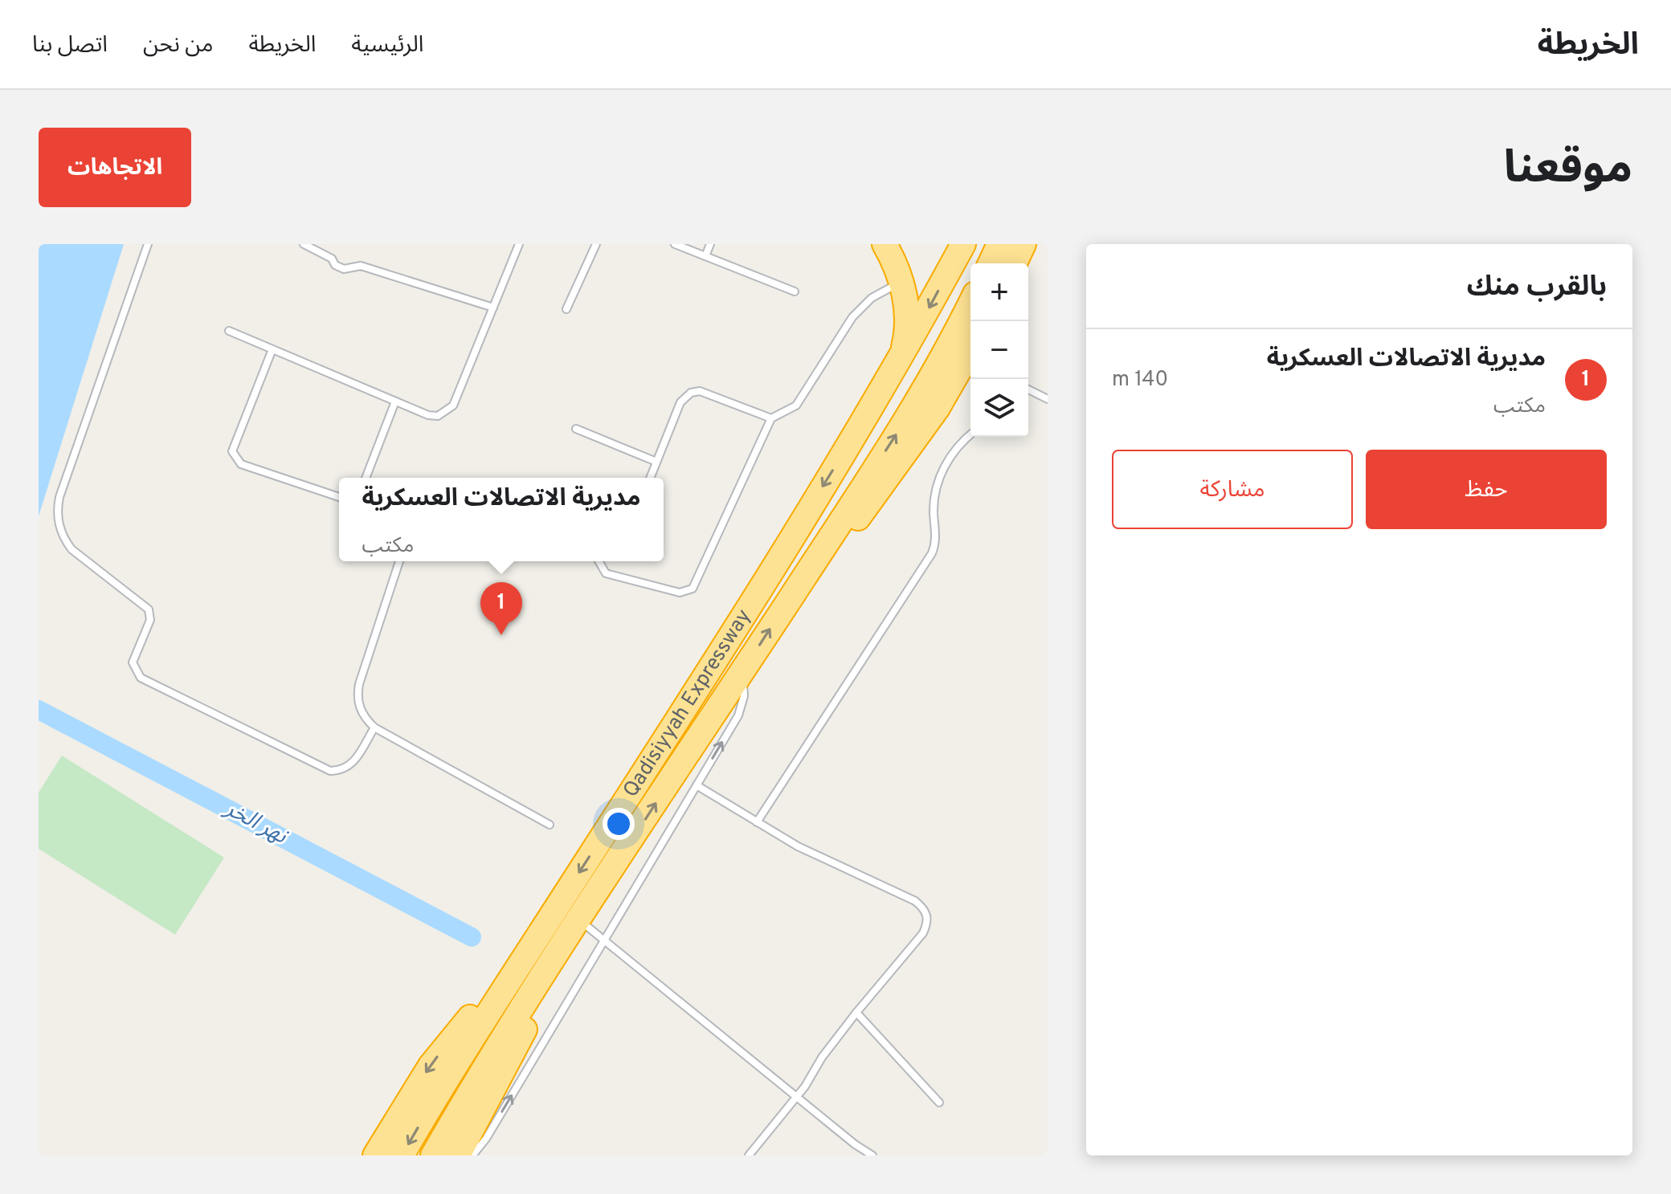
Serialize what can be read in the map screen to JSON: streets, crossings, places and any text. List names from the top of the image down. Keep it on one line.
{"streets":{"highway":["Qadisiyyah Expressway"]},"water":["نهر الخر"],"page":{"header":"الخريطة","nav":["الرئيسية","الخريطة","من نحن","اتصل بنا"],"title":"موقعنا","buttons":["الاتجاهات",["حفظ","مشاركة"]],"heading":"بالقرب منك","map_buttons":["+","−"],"list":[{"mark":"1","name":"مديرية الاتصالات العسكرية","note":"مكتب","value":"140 m"}],"popup":["مديرية الاتصالات العسكرية","مكتب"],"pins":"1"}}
